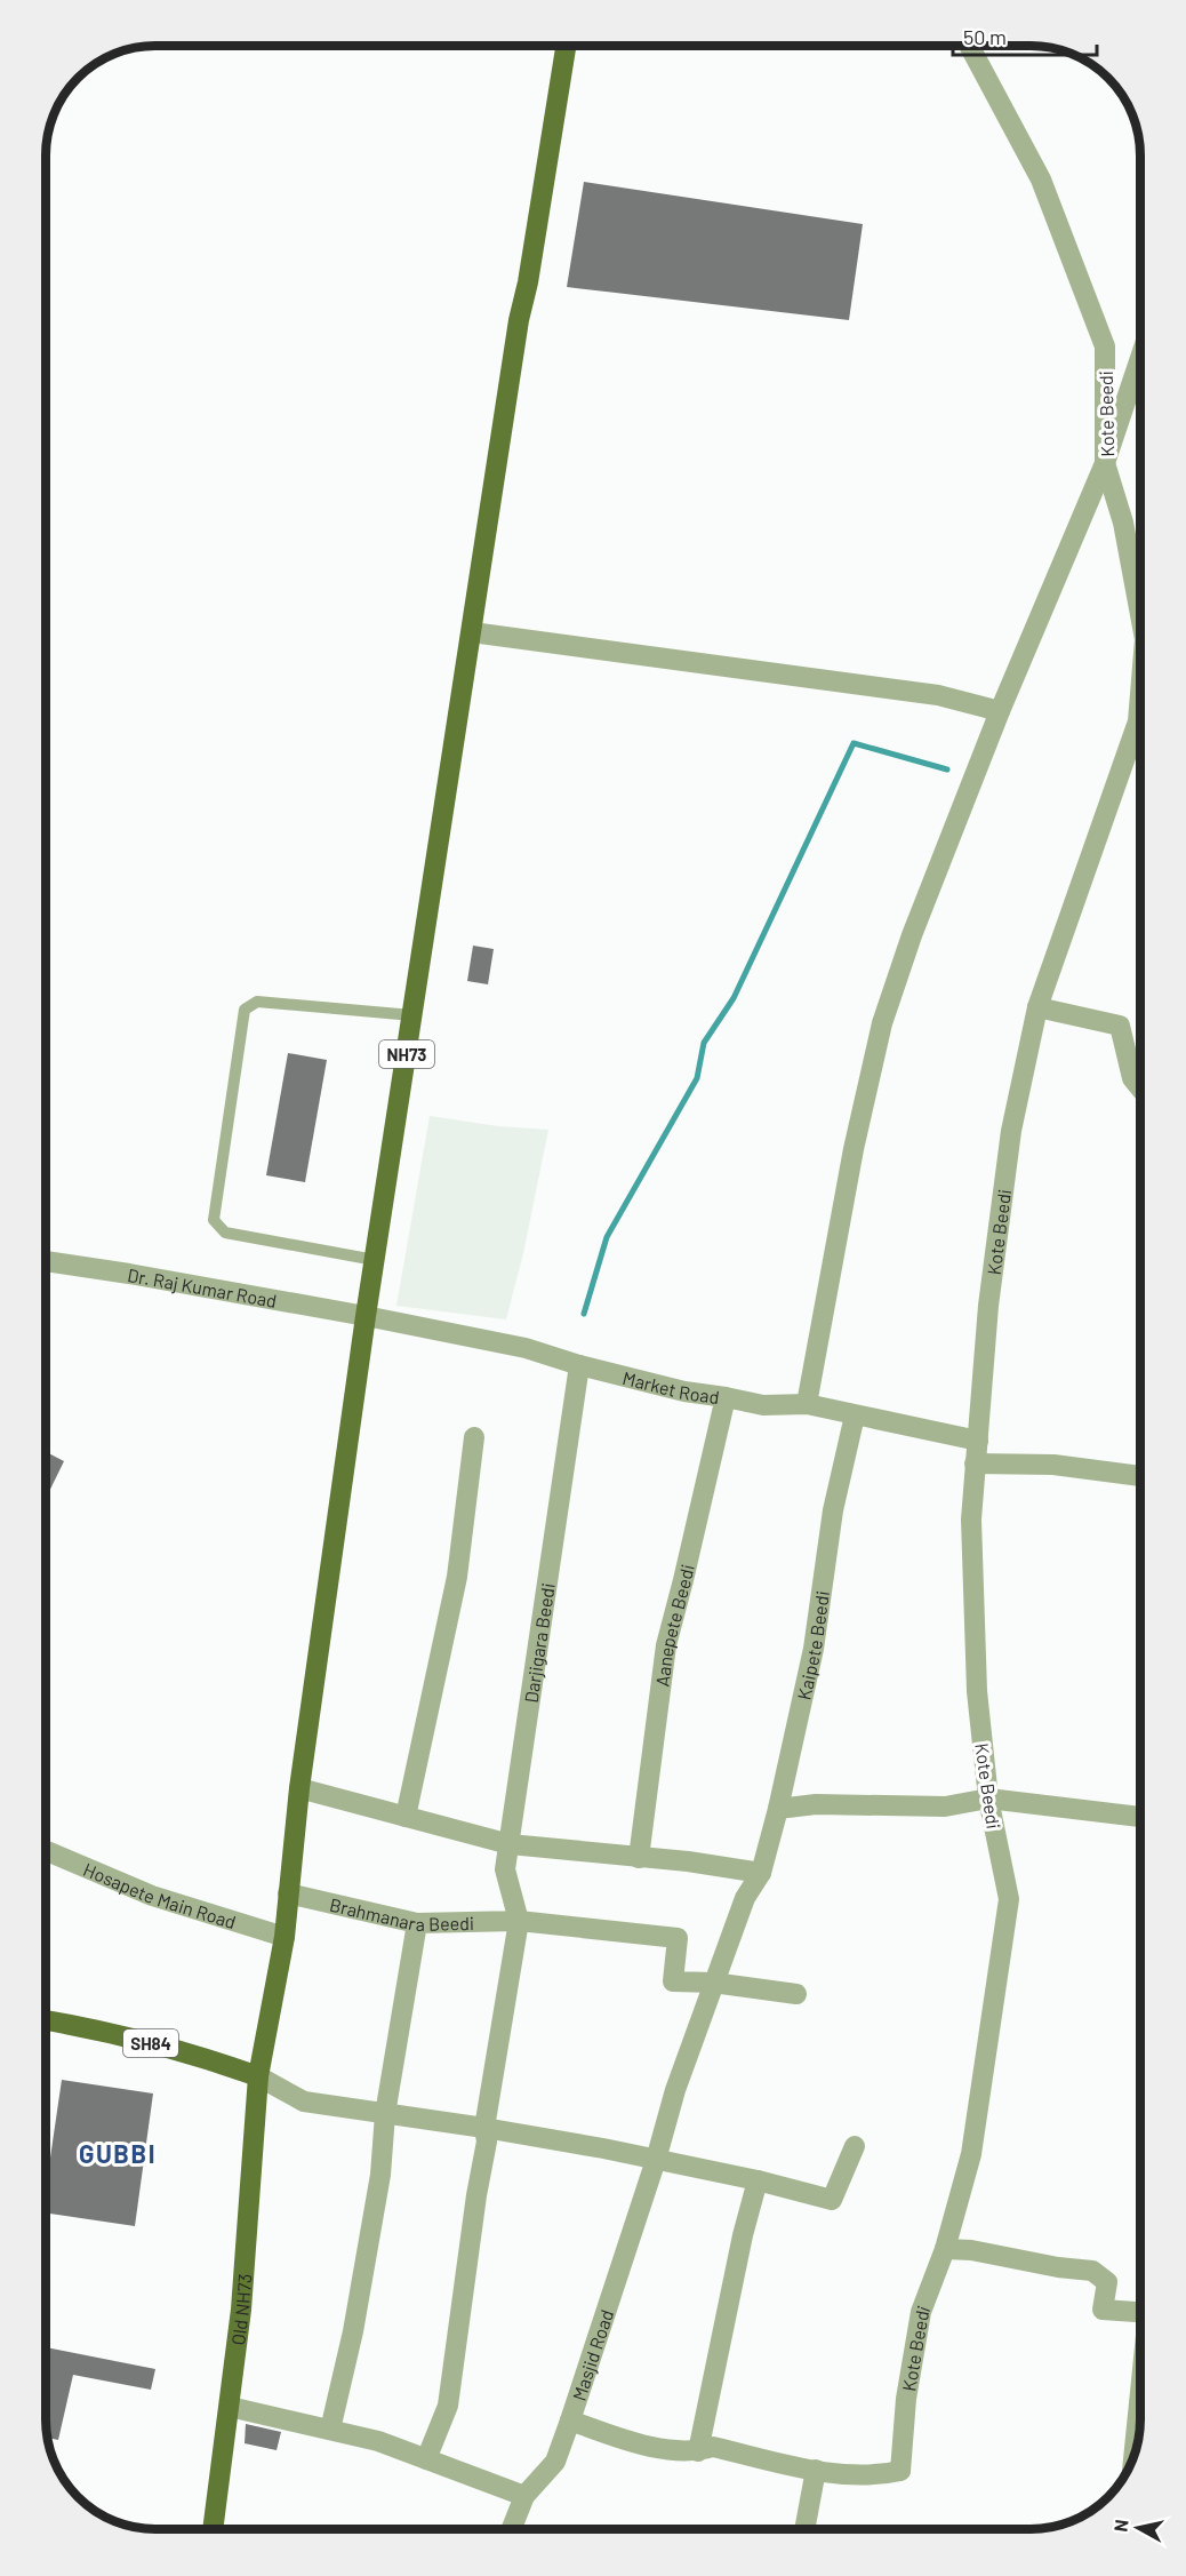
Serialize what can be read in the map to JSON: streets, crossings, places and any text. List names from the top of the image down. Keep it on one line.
{"streets":{"main road":["NH73","SH84","Old NH73"],"street":["Kote Beedi","Dr. Raj Kumar Road","Market Road","Aanepete Beedi","Darjigara Beedi","Kaipete Beedi","Hosapete Main Road","Brahmanara Beedi","Masjid Road"]},"crossings":[["Kote Beedi","Market Road"],["NH73","Dr. Raj Kumar Road"],["NH73","Market Road"],["NH73","Hosapete Main Road"],["NH73","Brahmanara Beedi"],["NH73","SH84"],["NH73","Old NH73"],["Dr. Raj Kumar Road","Market Road"],["Market Road","Aanepete Beedi"],["Market Road","Darjigara Beedi"],["Market Road","Kaipete Beedi"],["Darjigara Beedi","Brahmanara Beedi"],["Kaipete Beedi","Brahmanara Beedi"],["Kaipete Beedi","Masjid Road"],["Brahmanara Beedi","Masjid Road"],["SH84","Old NH73"]],"districts":["GUBBI"],"scale_bar":"50 m","north":"left"}
